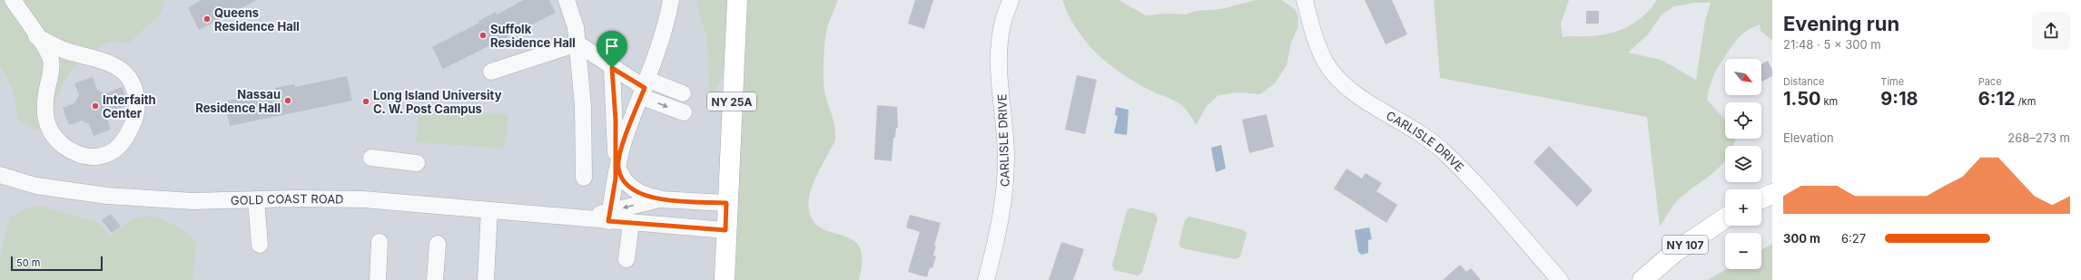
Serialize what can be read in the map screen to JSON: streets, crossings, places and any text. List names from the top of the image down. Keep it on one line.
{"streets":{"main road":["NY 25A","NY 107"],"street":["CARLISLE DRIVE","GOLD COAST ROAD"]},"crossings":[["NY 25A","GOLD COAST ROAD"]],"places":["Queens Residence Hall","Suffolk Residence Hall","Nassau Residence Hall","Long Island University C. W. Post Campus","Interfaith Center"],"scale_bar":"50 m","north":"bottom right","page":{"heading":["Evening run","21:48 · 5 × 300 m"],"map_buttons":["+","−"],"stats":[["Distance","1.50 km"],["Time","9:18"],["Pace","6:12 /km"]],"chart":["Elevation","268–273 m"],"list":[{"name":"300 m","note":"6:27"}],"scale":"50 m"}}
